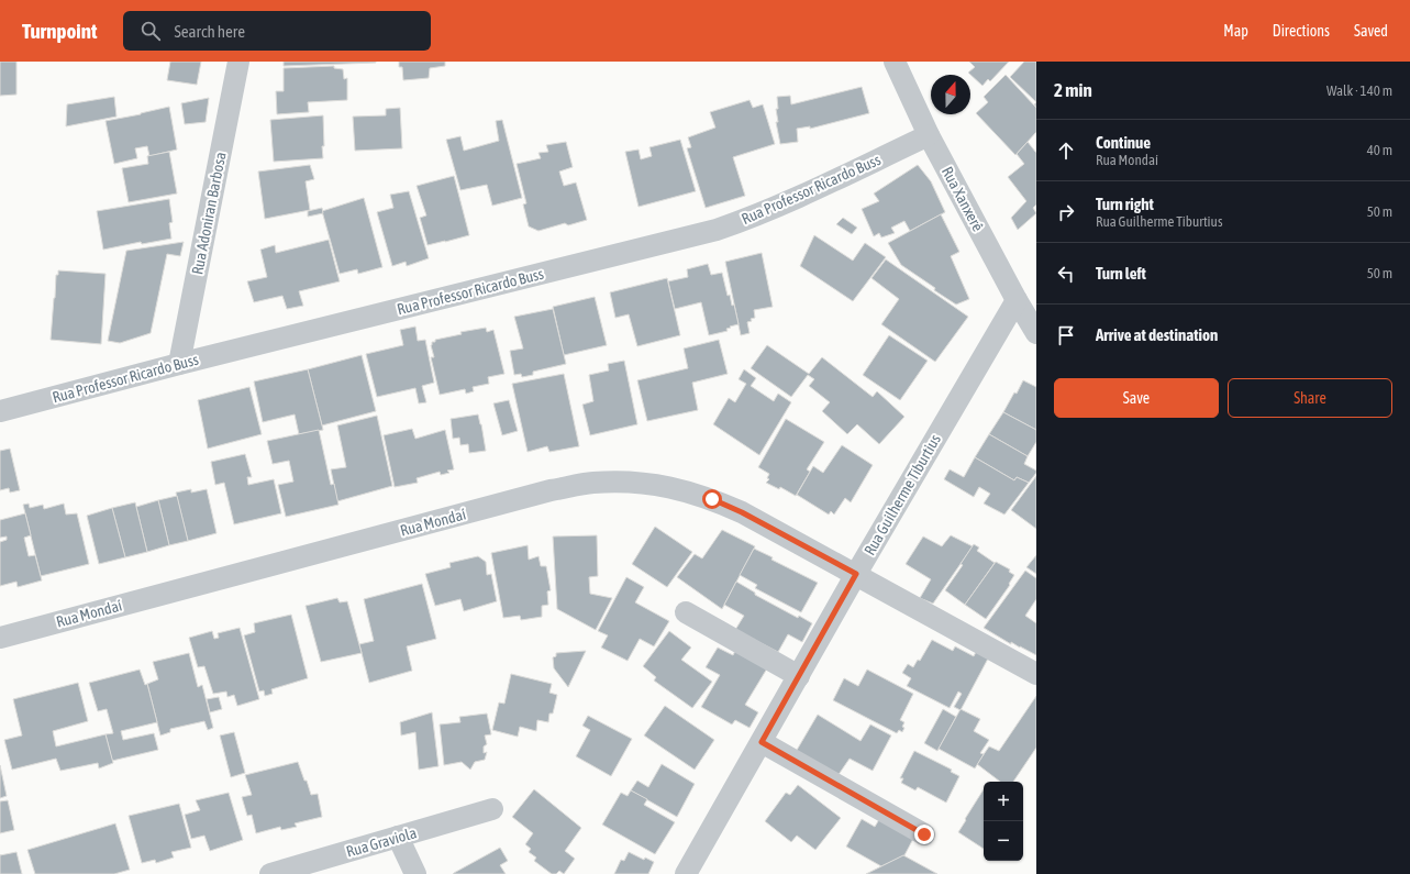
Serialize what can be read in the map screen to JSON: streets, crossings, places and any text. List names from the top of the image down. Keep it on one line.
{"streets":{"street":["Rua Professor Ricardo Buss","Rua Xanxerê","Rua Adoniran Barbosa","Rua Guilherme Tiburtius","Rua Mondaí","Rua Graviola"]},"crossings":[["Rua Professor Ricardo Buss","Rua Xanxerê"],["Rua Professor Ricardo Buss","Rua Adoniran Barbosa"],["Rua Xanxerê","Rua Guilherme Tiburtius"],["Rua Guilherme Tiburtius","Rua Mondaí"]],"north":"top","page":{"header":"Turnpoint","search":"Search here","nav":["Map","Directions","Saved"],"heading":["2 min","Walk · 140 m"],"list":[["Continue","Rua Mondaí","40 m"],["Turn right","Rua Guilherme Tiburtius","50 m"],["Turn left","50 m"],"Arrive at destination"],"buttons":["Save","Share"],"map_buttons":["+","−"]}}
